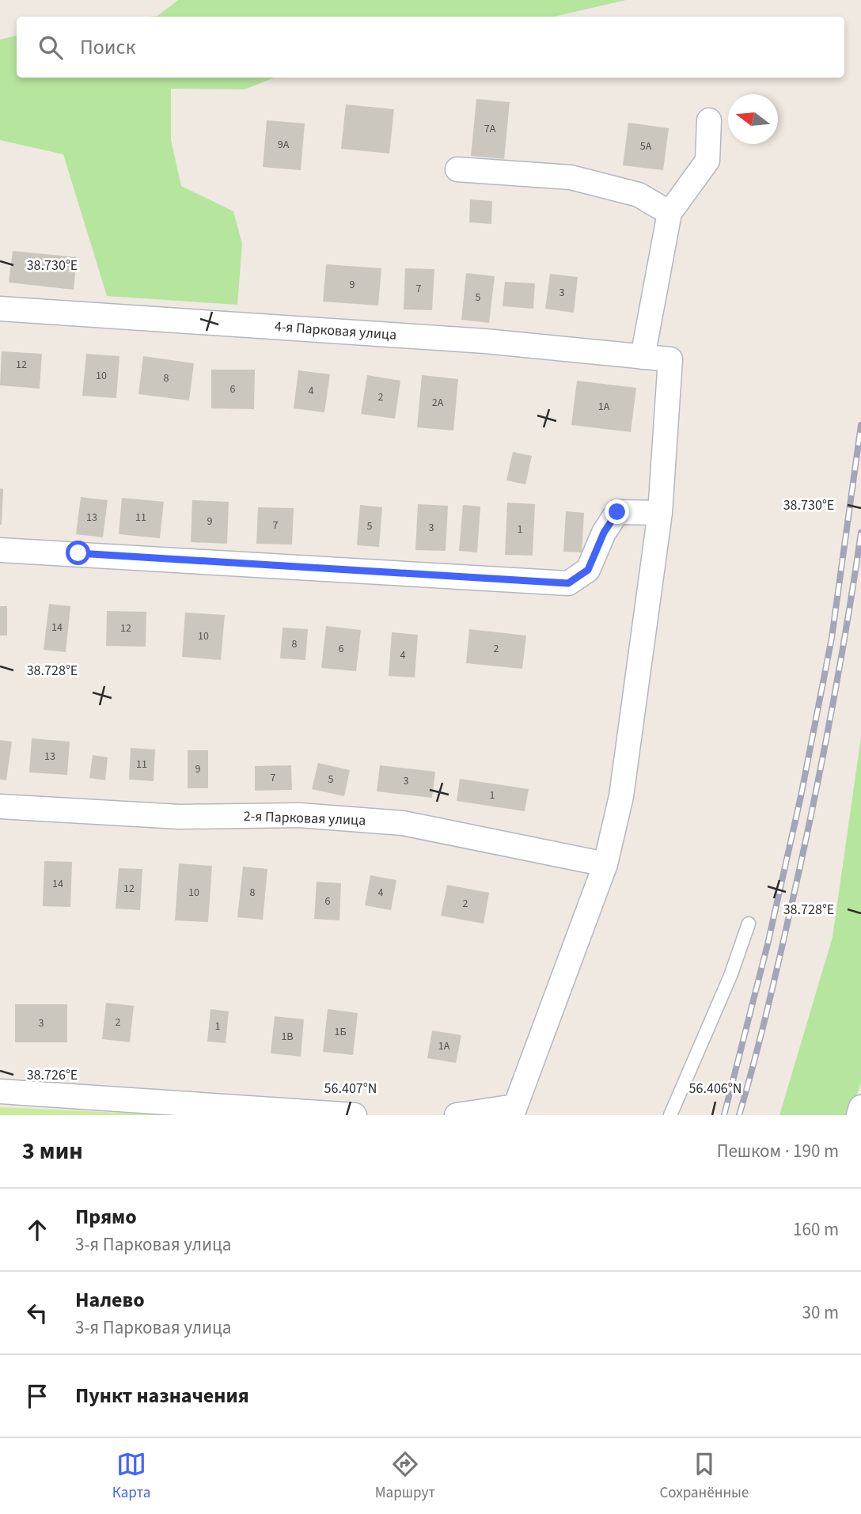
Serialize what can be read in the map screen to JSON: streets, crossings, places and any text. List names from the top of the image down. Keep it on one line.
{"streets":{"street":["4-я Парковая улица","2-я Парковая улица"]},"house_numbers":["7А","9А","5А","9","7","3","5","12","10","8","6","4","2","2А","1А","13","11","9","7","5","3","1","14","12","10","8","6","2","4","13","11","9","7","5","3","1","14","12","10","8","4","6","2","2","3","1","1Б","1В","1А"],"north":"left","page":{"search":"Поиск","heading":["3 мин","Пешком · 190 m"],"list":[["Прямо","3-я Парковая улица","160 m"],["Налево","3-я Парковая улица","30 m"],"Пункт назначения"],"nav":["Карта","Маршрут","Сохранённые"]},"coordinates":["38.730°E","38.728°E","38.726°E","56.407°N","56.406°N"]}
